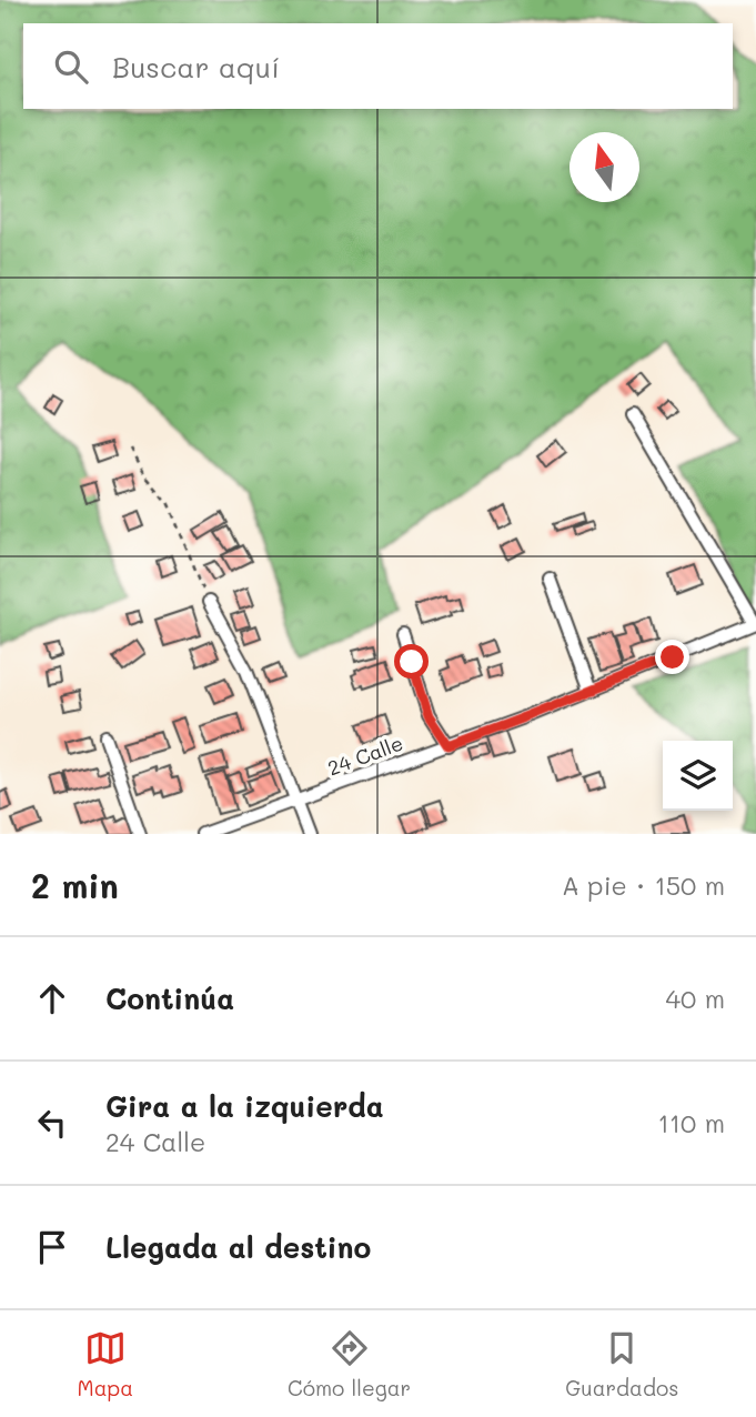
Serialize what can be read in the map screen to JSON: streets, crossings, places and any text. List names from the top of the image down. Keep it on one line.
{"streets":{"street":["24 Calle"]},"north":"top","page":{"search":"Buscar aquí","heading":["2 min","A pie · 150 m"],"list":[["Continúa","40 m"],["Gira a la izquierda","24 Calle","110 m"],"Llegada al destino"],"nav":["Mapa","Cómo llegar","Guardados"]}}
